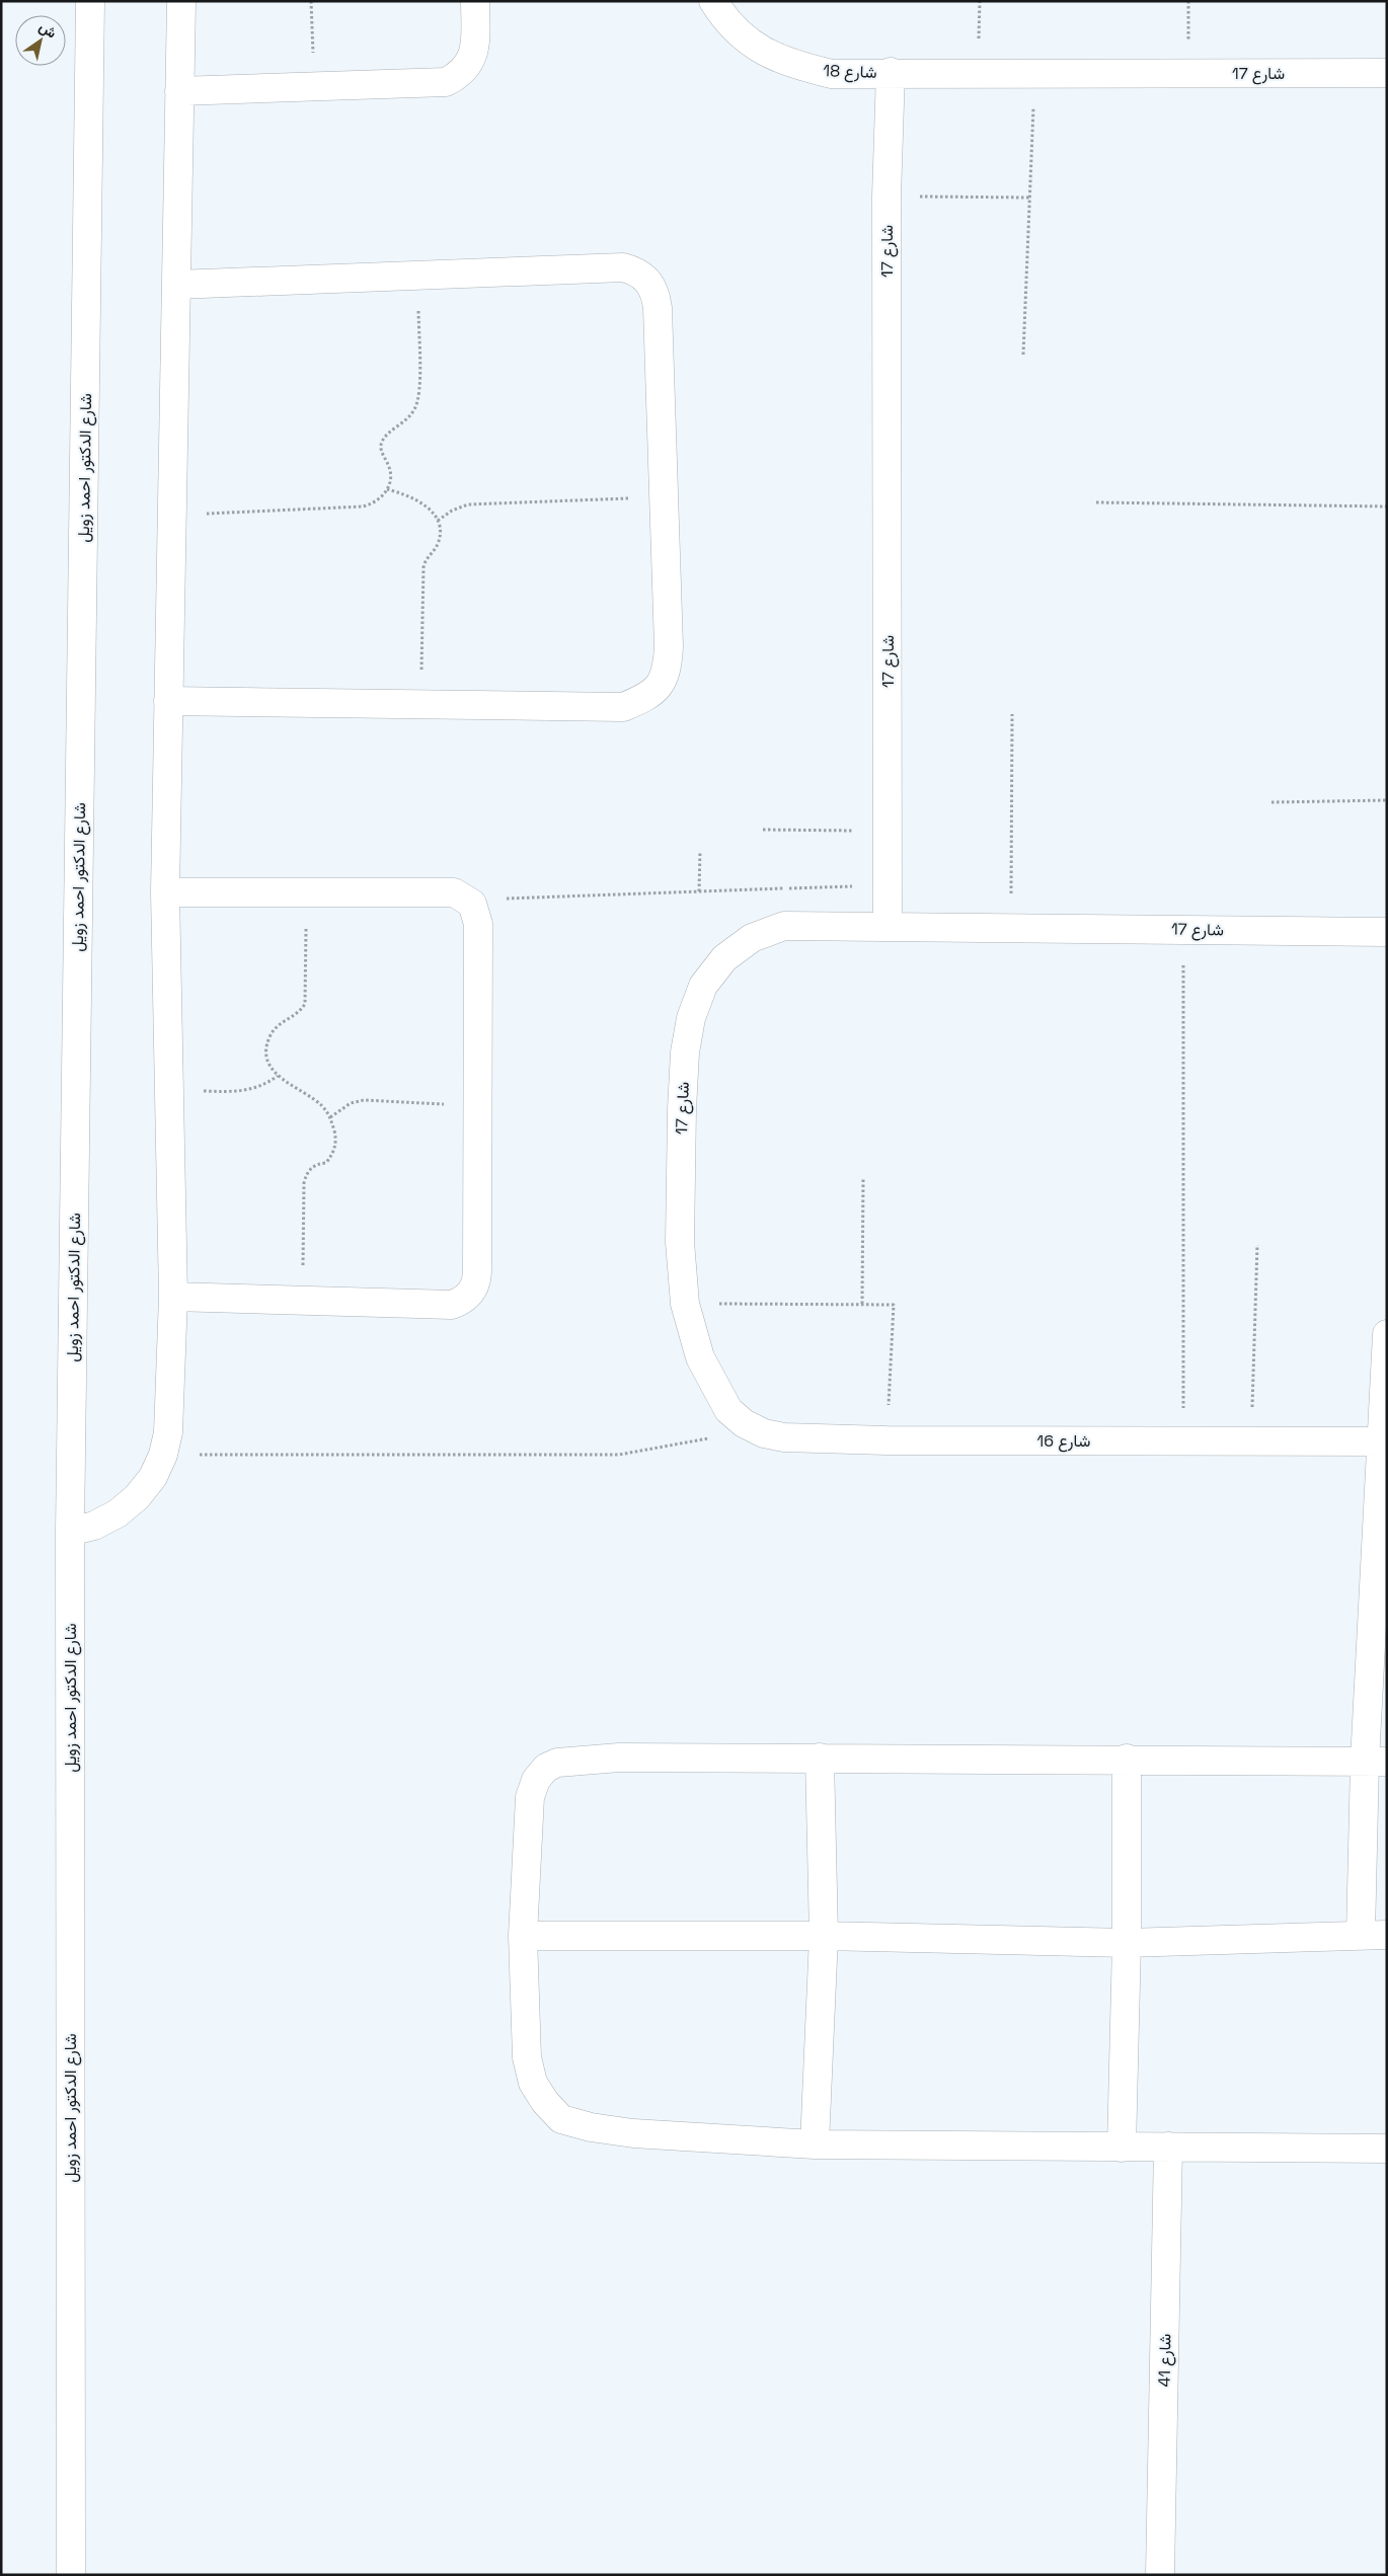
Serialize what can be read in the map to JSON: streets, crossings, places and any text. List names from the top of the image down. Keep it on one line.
{"streets":{"street":["شارع 18","شارع 17","شارع الدكتور احمد زويل","شارع 16","شارع 41"]},"crossings":[["شارع 18","شارع 17"],["شارع 17","شارع 16"]],"north":"top right"}
